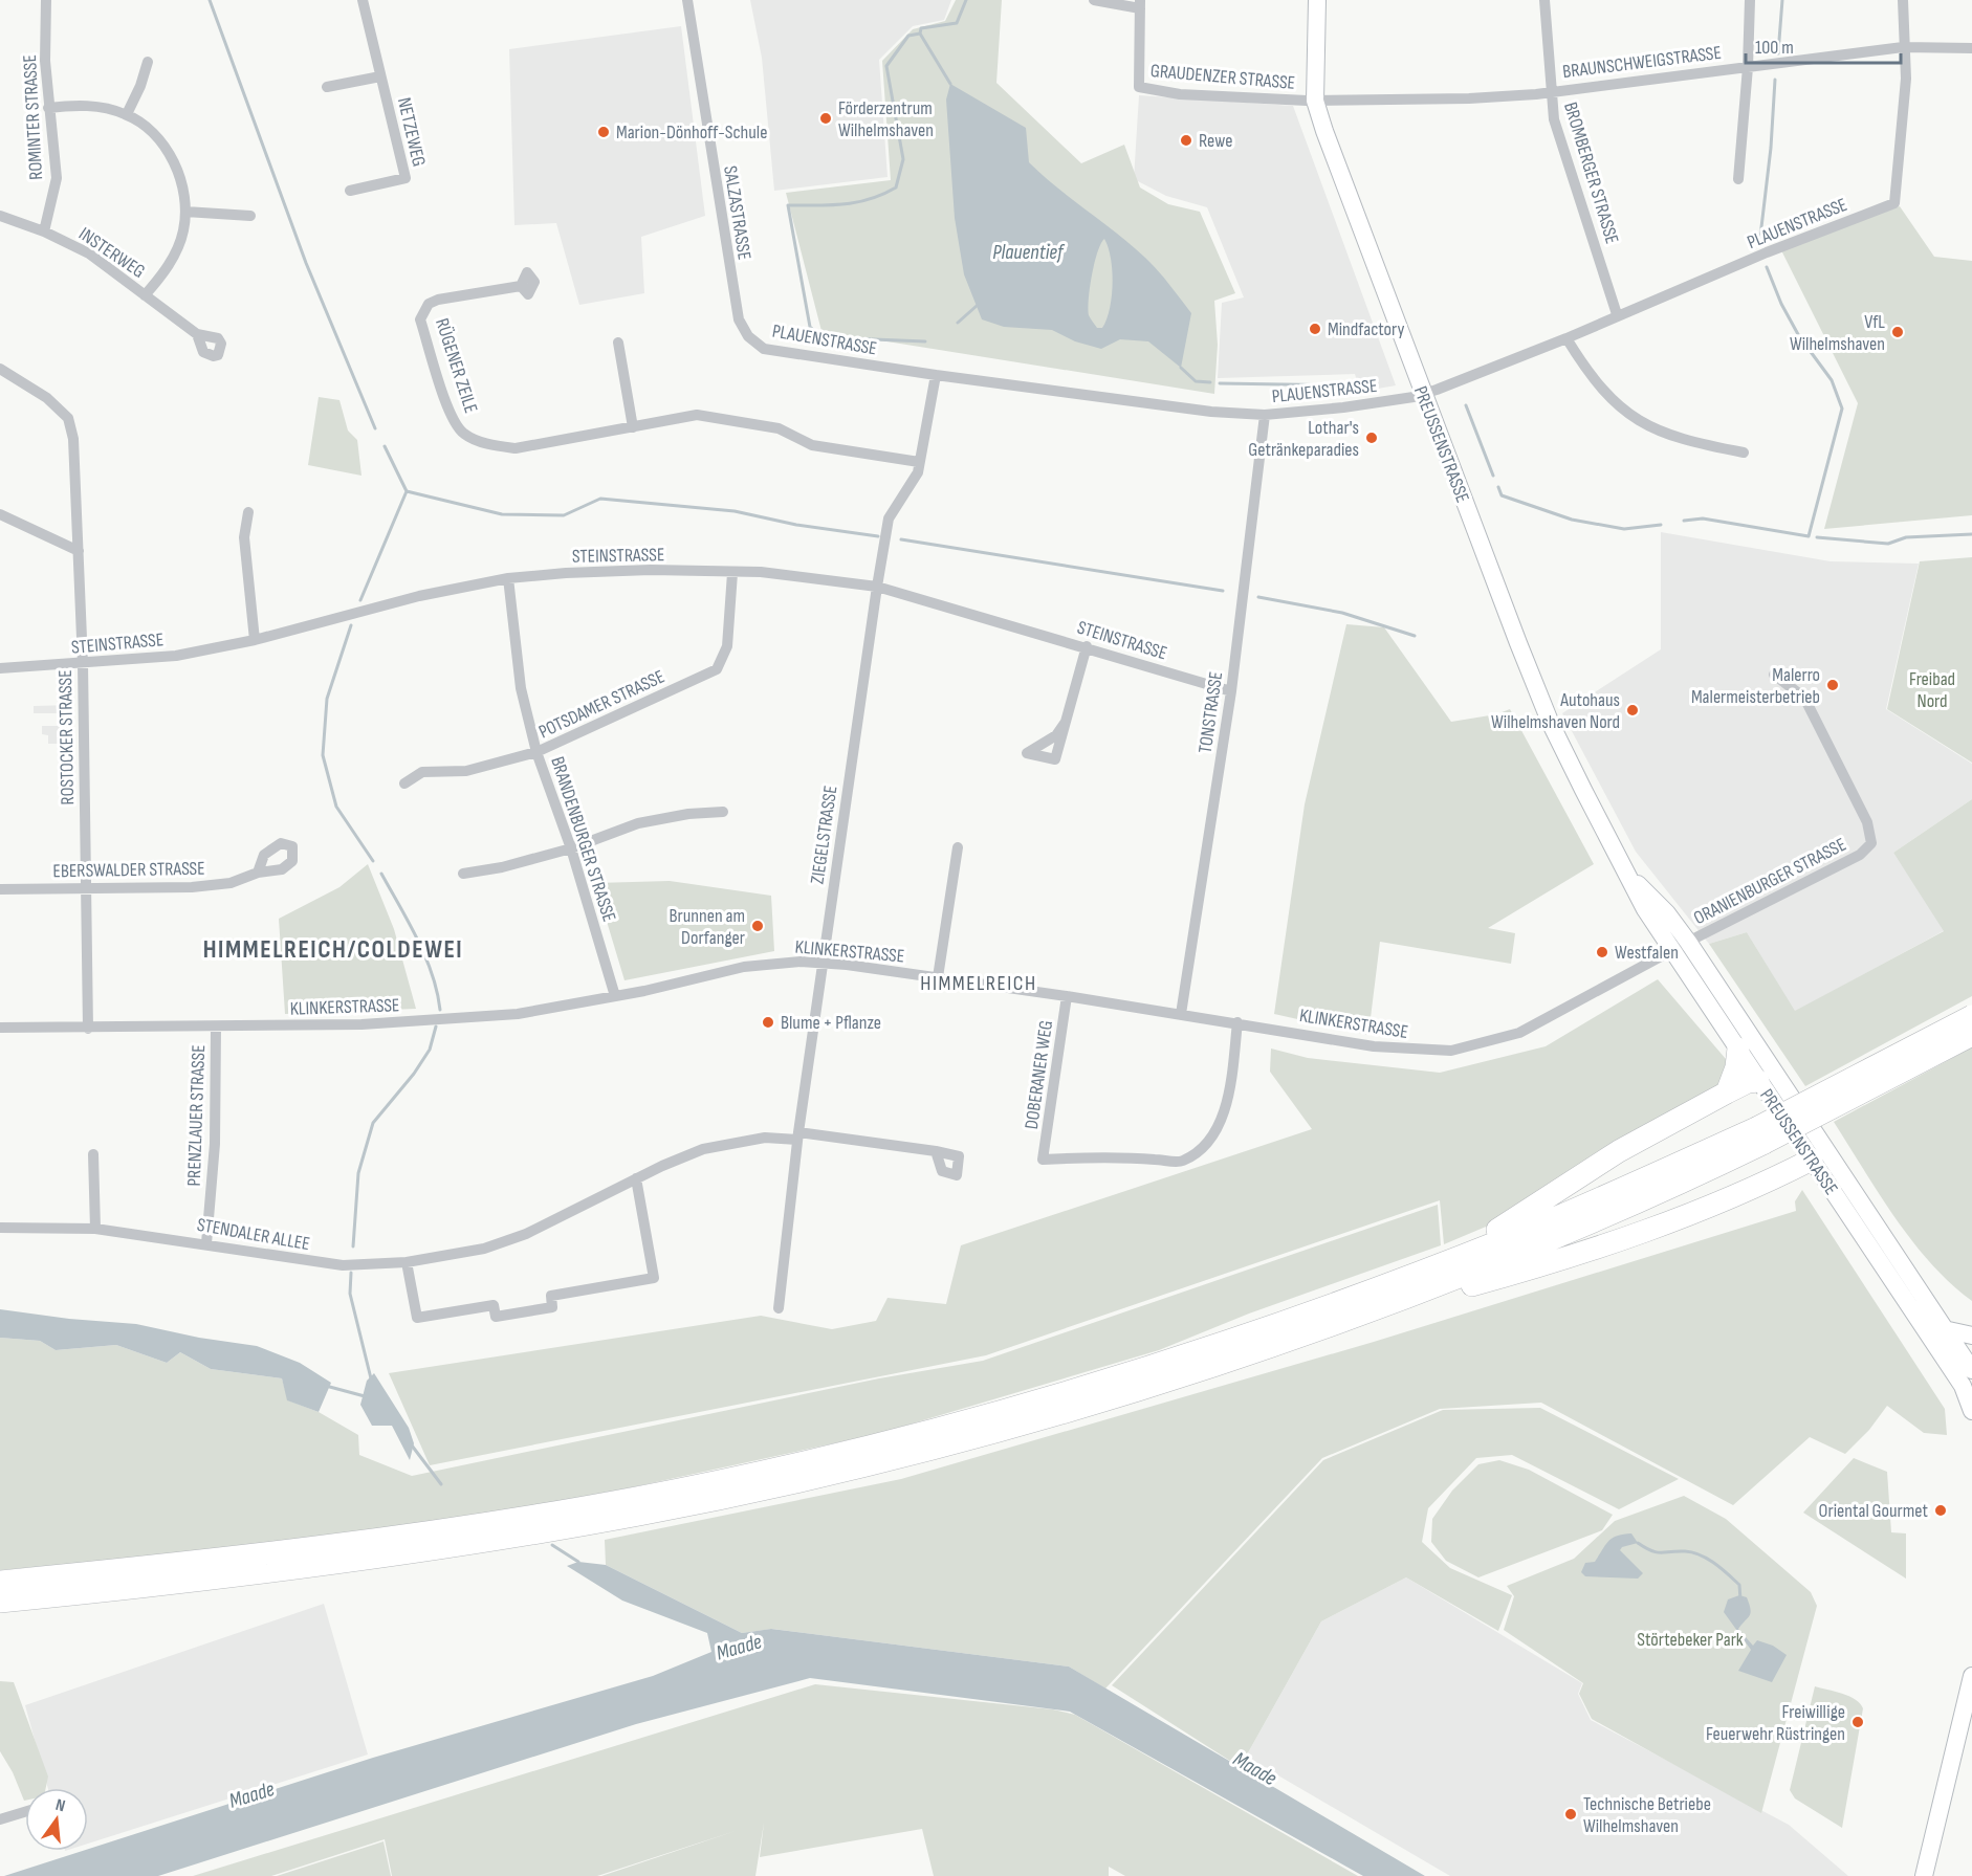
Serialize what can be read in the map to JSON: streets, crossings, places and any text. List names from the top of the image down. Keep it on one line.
{"streets":{"main road":["PREUSSENSTRASSE"],"street":["BRAUNSCHWEIGSTRASSE","GRAUDENZER STRASSE","ROMINTER STRASSE","NETZEWEG","BROMBERGER STRASSE","SALZASTRASSE","PLAUENSTRASSE","INSTERWEG","RÜGENER ZEILE","STEINSTRASSE","POTSDAMER STRASSE","TONSTRASSE","ROSTOCKER STRASSE","ZIEGELSTRASSE","BRANDENBURGER STRASSE","EBERSWALDER STRASSE","ORANIENBURGER STRASSE","KLINKERSTRASSE","DOBERANER WEG","PRENZLAUER STRASSE","STENDALER ALLEE"]},"crossings":[["BRAUNSCHWEIGSTRASSE","GRAUDENZER STRASSE"],["BRAUNSCHWEIGSTRASSE","BROMBERGER STRASSE"],["BRAUNSCHWEIGSTRASSE","PLAUENSTRASSE"],["BRAUNSCHWEIGSTRASSE","PREUSSENSTRASSE"],["GRAUDENZER STRASSE","PREUSSENSTRASSE"],["ROMINTER STRASSE","INSTERWEG"],["BROMBERGER STRASSE","PLAUENSTRASSE"],["SALZASTRASSE","PLAUENSTRASSE"],["PLAUENSTRASSE","PREUSSENSTRASSE"],["PLAUENSTRASSE","TONSTRASSE"],["PLAUENSTRASSE","ZIEGELSTRASSE"],["RÜGENER ZEILE","ZIEGELSTRASSE"],["PREUSSENSTRASSE","ORANIENBURGER STRASSE"],["PREUSSENSTRASSE","KLINKERSTRASSE"],["STEINSTRASSE","POTSDAMER STRASSE"],["STEINSTRASSE","TONSTRASSE"],["STEINSTRASSE","ROSTOCKER STRASSE"],["STEINSTRASSE","ZIEGELSTRASSE"],["STEINSTRASSE","BRANDENBURGER STRASSE"],["POTSDAMER STRASSE","BRANDENBURGER STRASSE"],["TONSTRASSE","KLINKERSTRASSE"],["ROSTOCKER STRASSE","EBERSWALDER STRASSE"],["ROSTOCKER STRASSE","KLINKERSTRASSE"],["ZIEGELSTRASSE","KLINKERSTRASSE"],["ZIEGELSTRASSE","STENDALER ALLEE"],["BRANDENBURGER STRASSE","KLINKERSTRASSE"],["ORANIENBURGER STRASSE","KLINKERSTRASSE"],["KLINKERSTRASSE","DOBERANER WEG"],["KLINKERSTRASSE","PRENZLAUER STRASSE"],["PRENZLAUER STRASSE","STENDALER ALLEE"]],"districts":["HIMMELREICH/COLDEWEI","HIMMELREICH"],"water":["Plauentief","Maade"],"parks":["Freibad Nord","Störtebeker Park"],"places":["Förderzentrum Wilhelmshaven","Marion-Dönhoff-Schule","Rewe","Mindfactory","VfL Wilhelmshaven","Lothar's Getränkeparadies","Malerro Malermeisterbetrieb","Autohaus Wilhelmshaven Nord","Brunnen am Dorfanger","Westfalen","Blume + Pflanze","Oriental Gourmet","Freiwillige Feuerwehr Rüstringen","Technische Betriebe Wilhelmshaven"],"scale_bar":"100 m","north":"top"}
